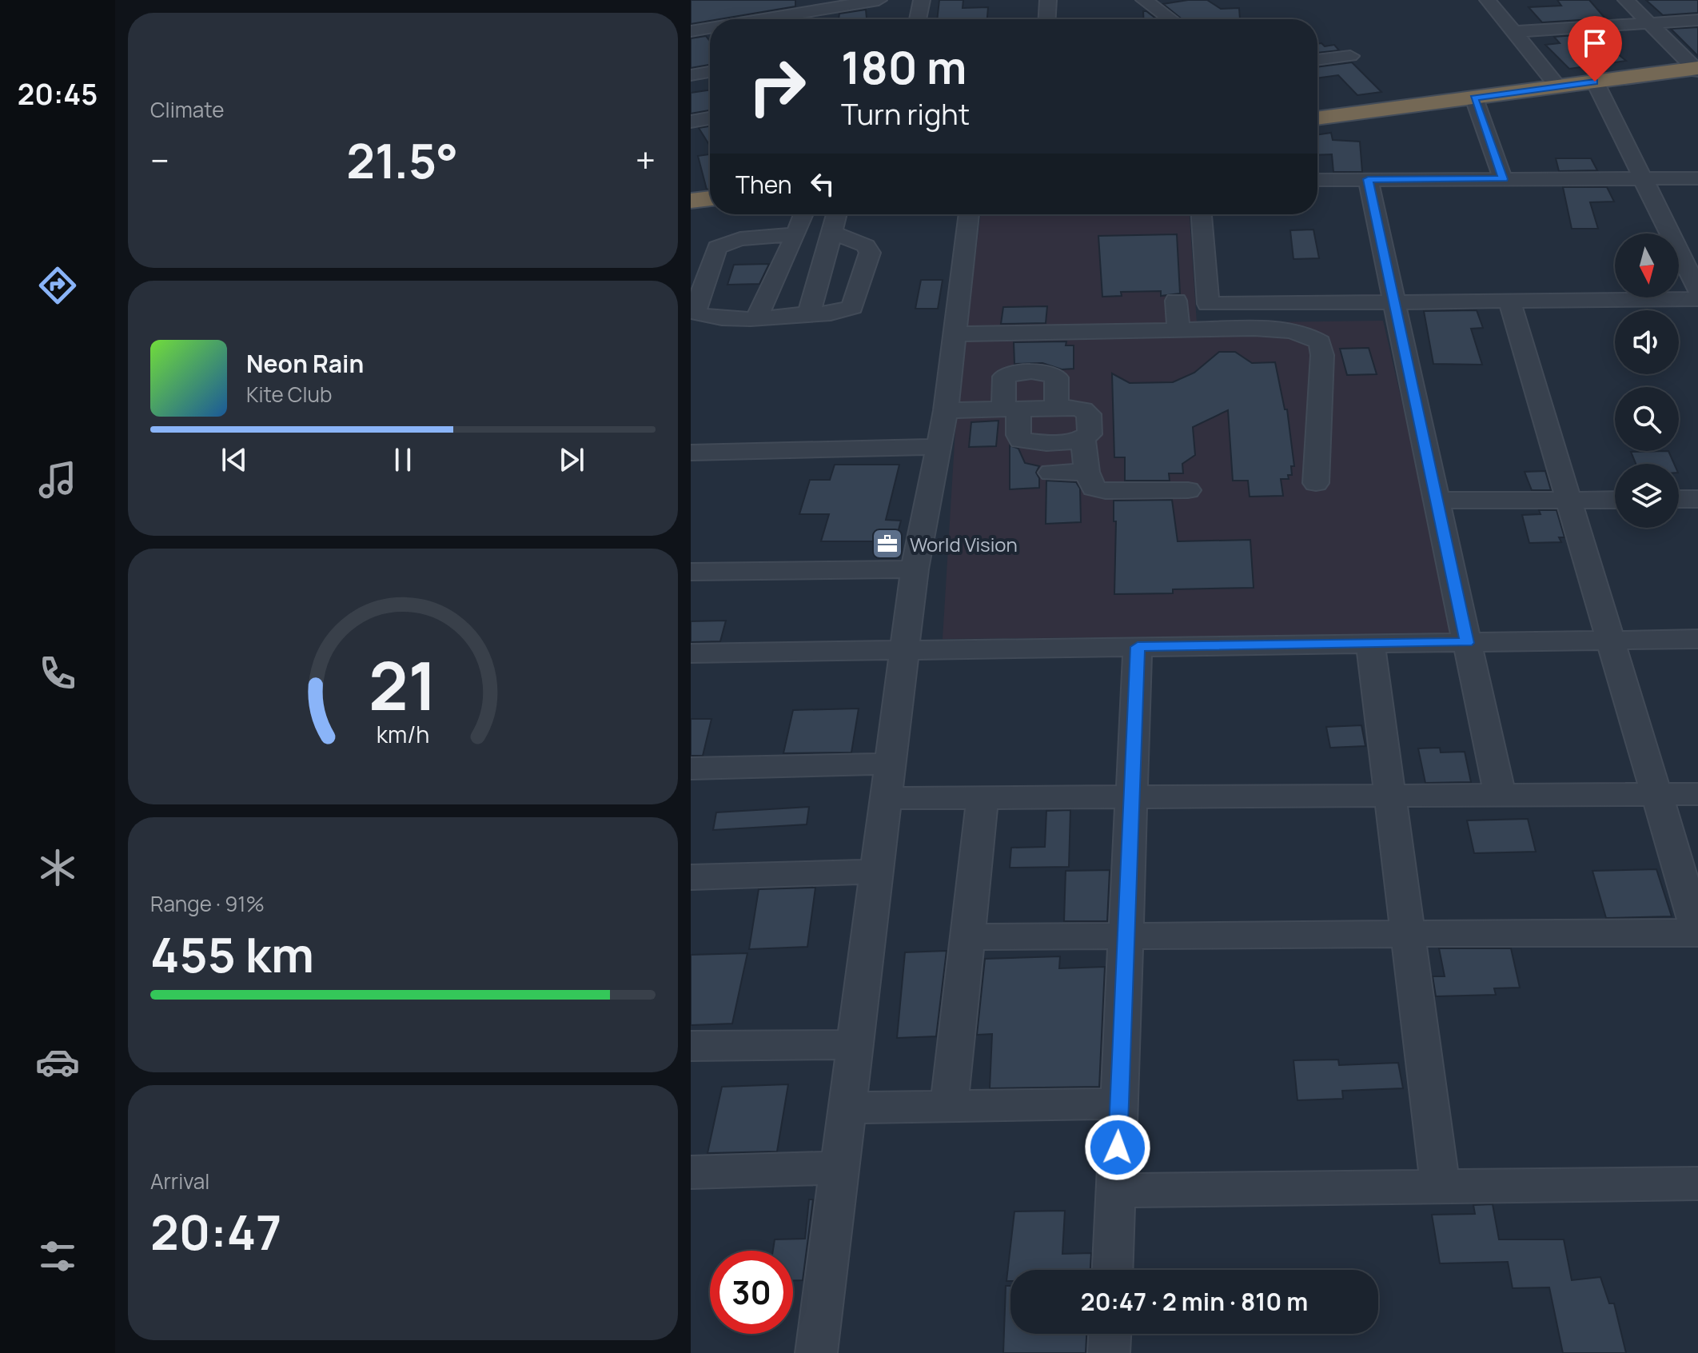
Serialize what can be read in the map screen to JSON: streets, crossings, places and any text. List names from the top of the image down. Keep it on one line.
{"places":{"office":["World Vision"]},"north":"bottom","page":{"tabs":"20:45","tile":["Climate",["Range · 91%","455 km"],["Arrival","20:47"]],"turn":["180 m","Turn right"],"heat":["−","21.5°","+"],"then":"Then","song":["Neon Rain","Kite Club"],"limit":"30","trip":"20:47 · 2 min · 810 m","gauge":["21","km/h"]}}
